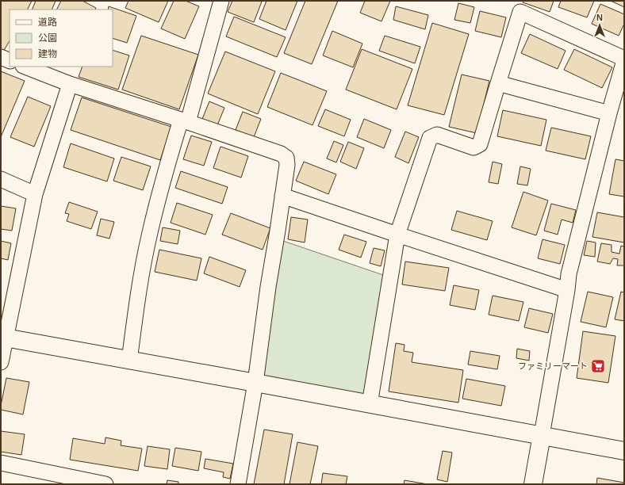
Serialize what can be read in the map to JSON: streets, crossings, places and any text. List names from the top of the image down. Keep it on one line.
{"places":{"supermarket":["ファミリーマート"]},"legend":["道路","公園","建物"],"north":"top"}
